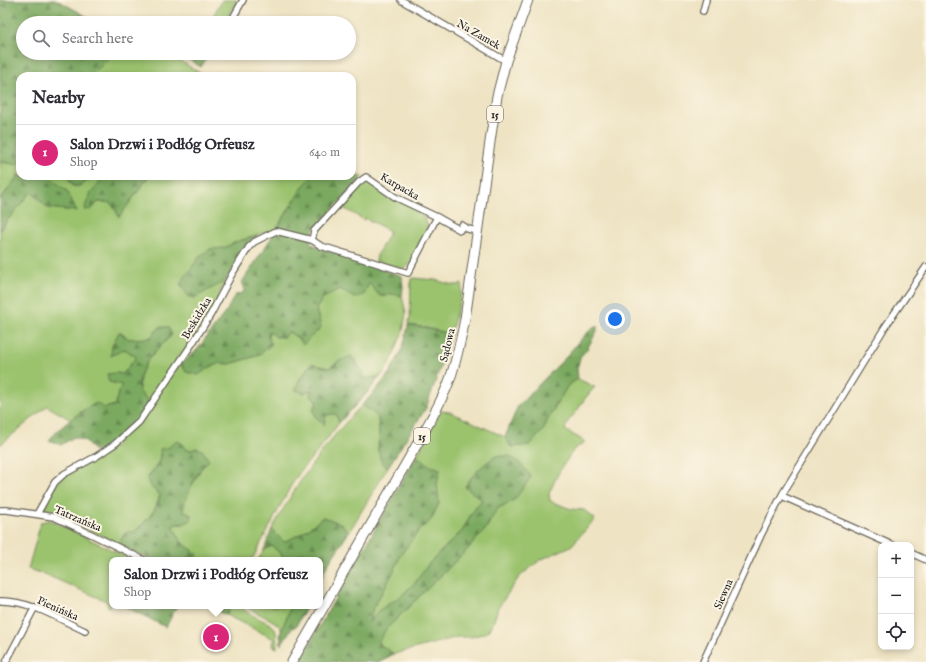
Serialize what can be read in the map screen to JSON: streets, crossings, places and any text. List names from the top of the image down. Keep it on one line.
{"streets":{"main road":["15","Sądowa"],"street":["Na Zamek","Karpacka","Beskidzka","Tatrzańska","Siewna","Pienińska"]},"crossings":[["Na Zamek","Sądowa"],["Karpacka","Beskidzka"],["Karpacka","Sądowa"],["Beskidzka","Tatrzańska"]],"page":{"search":"Search here","heading":"Nearby","list":[{"mark":"1","name":"Salon Drzwi i Podłóg Orfeusz","note":"Shop","value":"640 m"}],"map_buttons":["+","−"],"popup":["Salon Drzwi i Podłóg Orfeusz","Shop"],"pins":"1"}}
